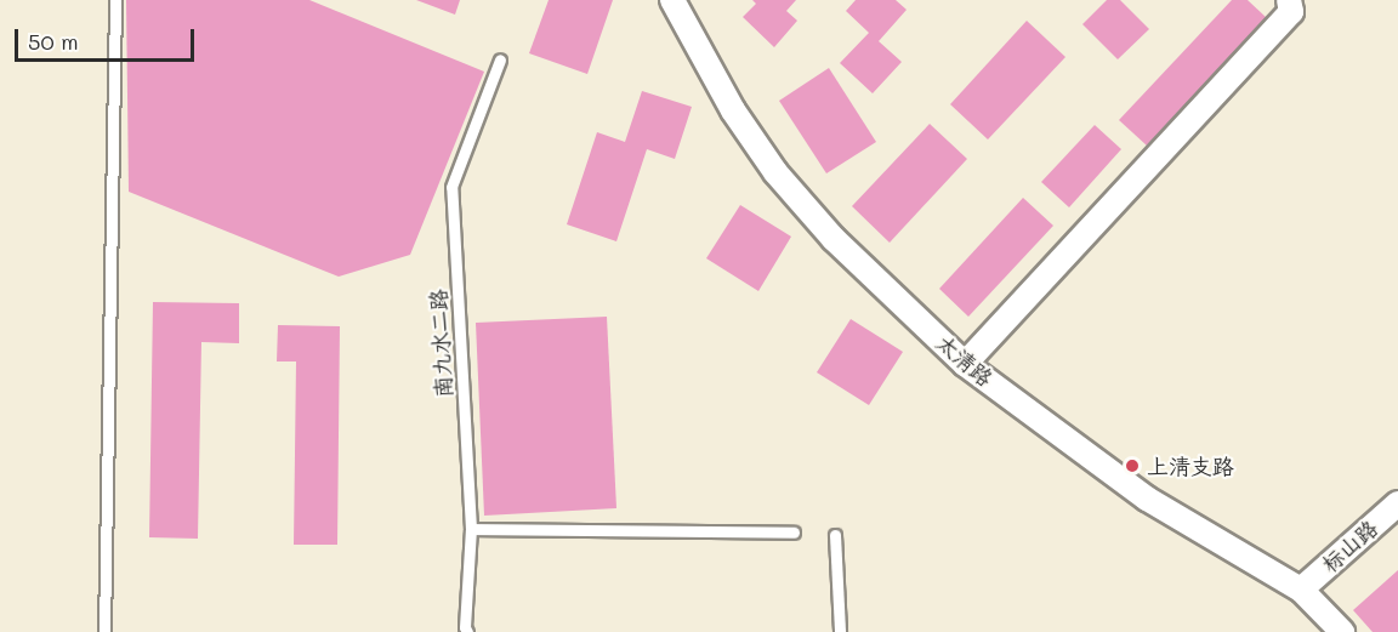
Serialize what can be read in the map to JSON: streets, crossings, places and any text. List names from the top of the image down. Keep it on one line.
{"streets":{"street":["太清路","标山路"],"lane":["南九水二路"]},"crossings":[["太清路","标山路"]],"places":["上清支路"],"scale_bar":"50 m"}
